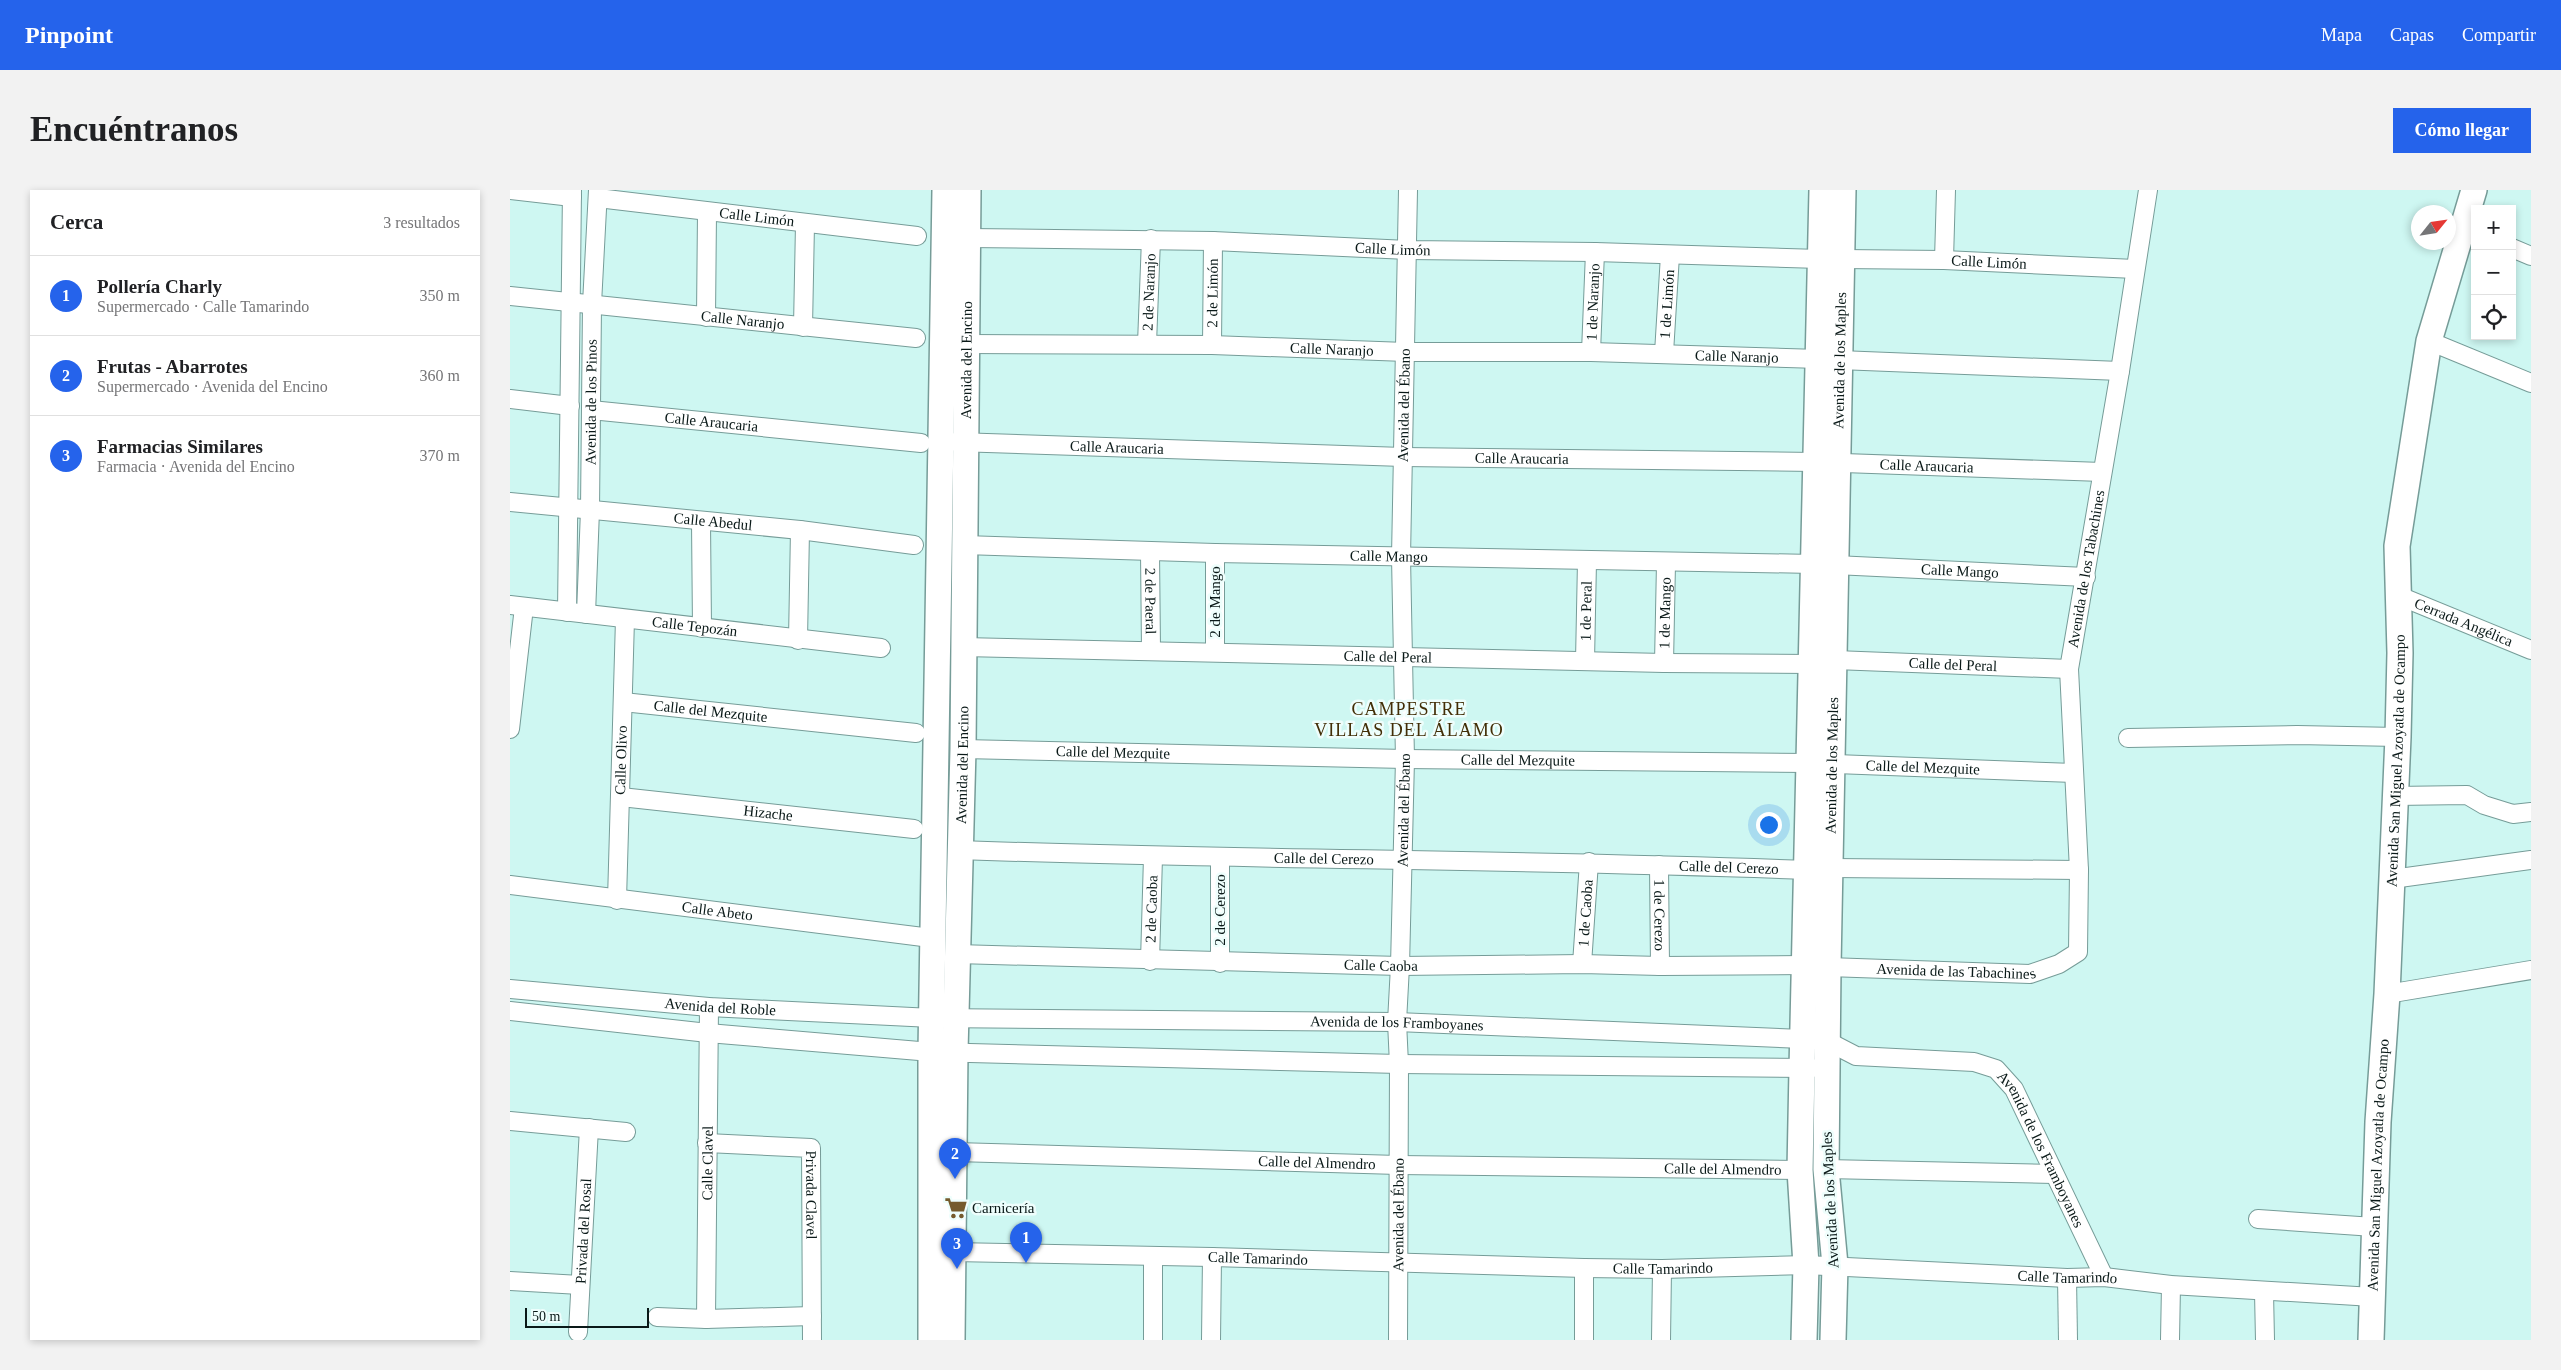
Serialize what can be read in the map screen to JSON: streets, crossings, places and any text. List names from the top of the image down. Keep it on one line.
{"streets":{"street":["Calle Limón","2 de Naranjo","2 de Limón","1 de Naranjo","1 de Limón","Calle Naranjo","Avenida del Encino","Avenida de los Maples","Avenida de los Pinos","Avenida del Ébano","Calle Araucaria","Calle Abedul","Calle Mango","Avenida de los Tabachines","2 de Paeral","2 de Mango","1 de Peral","1 de Mango","Cerrada Angélica","Calle Tepozán","Calle del Peral","Calle del Mezquite","Calle Olivo","Avenida San Miguel Azoyatla de Ocampo","Hizache","Calle del Cerezo","2 de Caoba","2 de Cerezo","Calle Abeto","1 de Caoba","1 de Cerezo","Calle Caoba","Avenida de las Tabachines","Avenida del Roble","Avenida de los Framboyanes","Calle Clavel","Calle del Almendro","Privada Clavel","Privada del Rosal","Calle Tamarindo"]},"crossings":[["Calle Limón","2 de Naranjo"],["Calle Limón","2 de Limón"],["Calle Limón","1 de Naranjo"],["Calle Limón","1 de Limón"],["Calle Limón","Avenida del Encino"],["Calle Limón","Avenida de los Maples"],["Calle Limón","Avenida de los Pinos"],["Calle Limón","Avenida del Ébano"],["Calle Limón","Avenida de los Tabachines"],["2 de Naranjo","Calle Naranjo"],["2 de Limón","Calle Naranjo"],["1 de Naranjo","Calle Naranjo"],["1 de Limón","Calle Naranjo"],["Calle Naranjo","Avenida del Encino"],["Calle Naranjo","Avenida de los Maples"],["Calle Naranjo","Avenida de los Pinos"],["Calle Naranjo","Avenida del Ébano"],["Calle Naranjo","Avenida de los Tabachines"],["Avenida del Encino","Calle Araucaria"],["Avenida del Encino","Calle Mango"],["Avenida del Encino","Calle del Peral"],["Avenida del Encino","Calle del Mezquite"],["Avenida del Encino","Calle del Cerezo"],["Avenida del Encino","Calle Caoba"],["Avenida del Encino","Avenida del Roble"],["Avenida del Encino","Avenida de los Framboyanes"],["Avenida del Encino","Calle del Almendro"],["Avenida del Encino","Calle Tamarindo"],["Avenida de los Maples","Calle Araucaria"],["Avenida de los Maples","Calle Mango"],["Avenida de los Maples","Calle del Peral"],["Avenida de los Maples","Calle del Mezquite"],["Avenida de los Maples","Calle del Cerezo"],["Avenida de los Maples","Calle Caoba"],["Avenida de los Maples","Avenida de las Tabachines"],["Avenida de los Maples","Avenida de los Framboyanes"],["Avenida de los Maples","Calle del Almendro"],["Avenida de los Maples","Calle Tamarindo"],["Avenida de los Pinos","Calle Araucaria"],["Avenida de los Pinos","Calle Abedul"],["Avenida de los Pinos","Calle Tepozán"],["Avenida del Ébano","Calle Araucaria"],["Avenida del Ébano","Calle Mango"],["Avenida del Ébano","Calle del Peral"],["Avenida del Ébano","Calle del Mezquite"],["Avenida del Ébano","Calle del Cerezo"],["Avenida del Ébano","Calle Caoba"],["Avenida del Ébano","Avenida de los Framboyanes"],["Avenida del Ébano","Calle del Almendro"],["Avenida del Ébano","Calle Tamarindo"],["Calle Araucaria","Avenida de los Tabachines"],["Calle Mango","Avenida de los Tabachines"],["Calle Mango","2 de Paeral"],["Calle Mango","2 de Mango"],["Calle Mango","1 de Peral"],["Calle Mango","1 de Mango"],["Avenida de los Tabachines","Calle del Peral"],["Avenida de los Tabachines","Calle del Mezquite"],["Avenida de los Tabachines","Calle del Cerezo"],["Avenida de los Tabachines","Avenida de las Tabachines"],["2 de Paeral","Calle del Peral"],["2 de Mango","Calle del Peral"],["1 de Peral","Calle del Peral"],["1 de Mango","Calle del Peral"],["Cerrada Angélica","Avenida San Miguel Azoyatla de Ocampo"],["Calle Tepozán","Calle Olivo"],["Calle del Mezquite","Calle Olivo"],["Calle Olivo","Hizache"],["Calle Olivo","Calle Abeto"],["Avenida San Miguel Azoyatla de Ocampo","Calle Tamarindo"],["Calle del Cerezo","2 de Caoba"],["Calle del Cerezo","2 de Cerezo"],["Calle del Cerezo","1 de Caoba"],["Calle del Cerezo","1 de Cerezo"],["2 de Caoba","Calle Caoba"],["2 de Cerezo","Calle Caoba"],["1 de Caoba","Calle Caoba"],["1 de Cerezo","Calle Caoba"],["Calle Caoba","Avenida de las Tabachines"],["Avenida del Roble","Avenida de los Framboyanes"],["Avenida del Roble","Calle Clavel"],["Avenida de los Framboyanes","Calle Tamarindo"],["Calle Clavel","Privada Clavel"]],"districts":["CAMPESTRE VILLAS DEL ÁLAMO"],"places":{"supermarket":["Carnicería"]},"scale_bar":"50 m","north":"top right","page":{"header":"Pinpoint","nav":["Mapa","Capas","Compartir"],"buttons":"Cómo llegar","title":"Encuéntranos","heading":["Cerca","3 resultados"],"map_buttons":["+","−"],"list":[{"mark":"1","name":"Pollería Charly","note":"Supermercado · Calle Tamarindo","value":"350 m"},{"mark":"2","name":"Frutas - Abarrotes","note":"Supermercado · Avenida del Encino","value":"360 m"},{"mark":"3","name":"Farmacias Similares","note":"Farmacia · Avenida del Encino","value":"370 m"}],"pins":["2","1","3"],"scale":"50 m"}}
